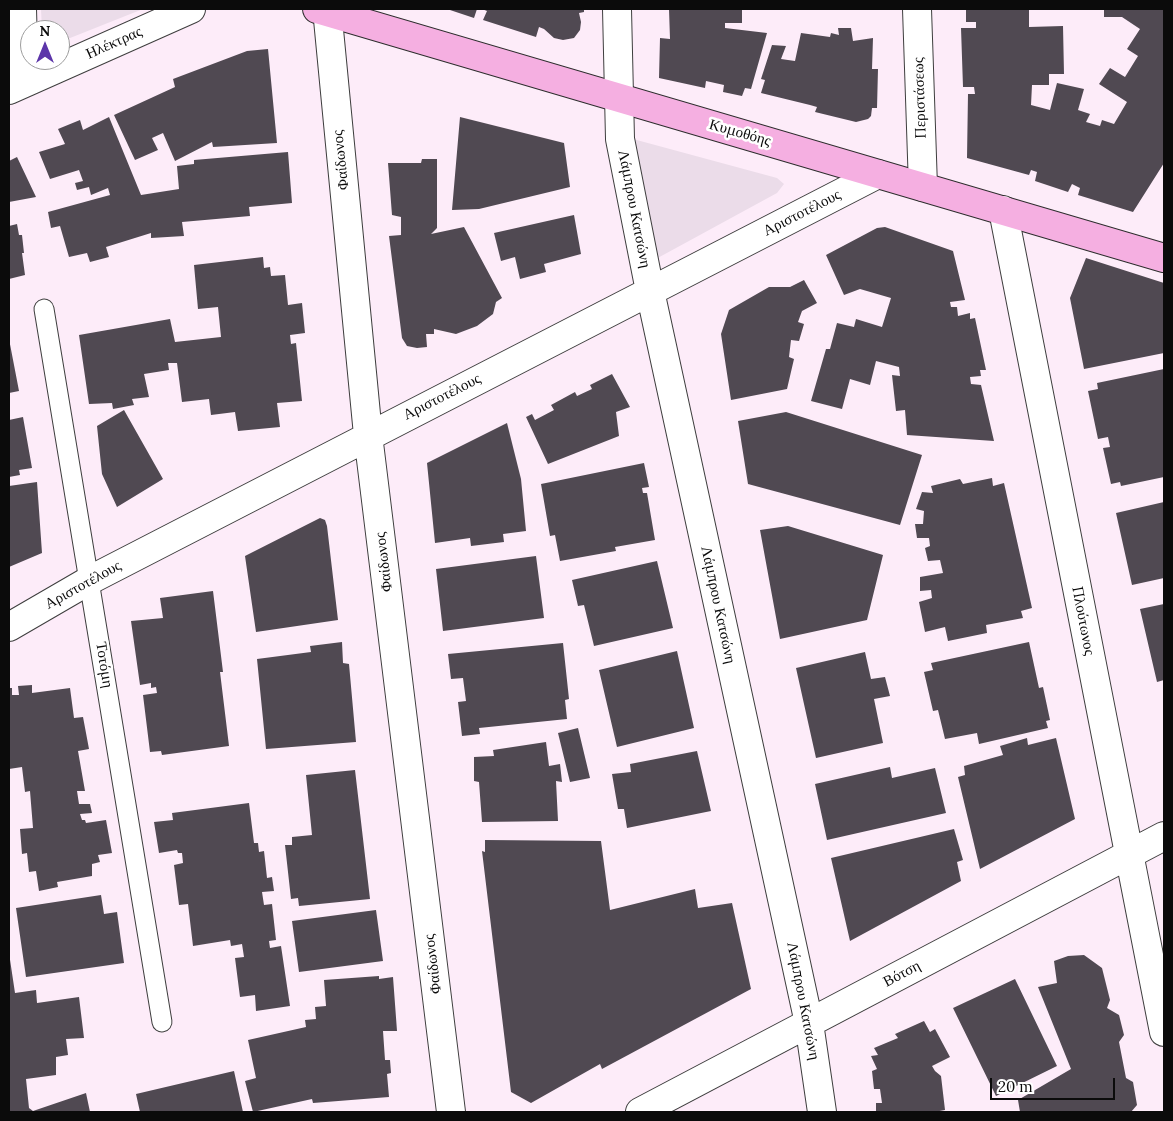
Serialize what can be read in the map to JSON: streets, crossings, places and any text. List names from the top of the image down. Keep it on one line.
{"streets":{"street":["Ηλέκτρας","Περιστάσεως","Κυμοθόης","Φαίδωνος","Λάμπρου Κατσώνη","Αριστοτέλους","Πλούτωνος","Βότση"],"lane":["Τοτόμη"]},"crossings":[["Περιστάσεως","Κυμοθόης"],["Κυμοθόης","Φαίδωνος"],["Κυμοθόης","Λάμπρου Κατσώνη"],["Κυμοθόης","Αριστοτέλους"],["Κυμοθόης","Πλούτωνος"],["Φαίδωνος","Αριστοτέλους"],["Λάμπρου Κατσώνη","Αριστοτέλους"],["Λάμπρου Κατσώνη","Βότση"],["Αριστοτέλους","Τοτόμη"],["Πλούτωνος","Βότση"]],"scale_bar":"20 m","north":"top"}
